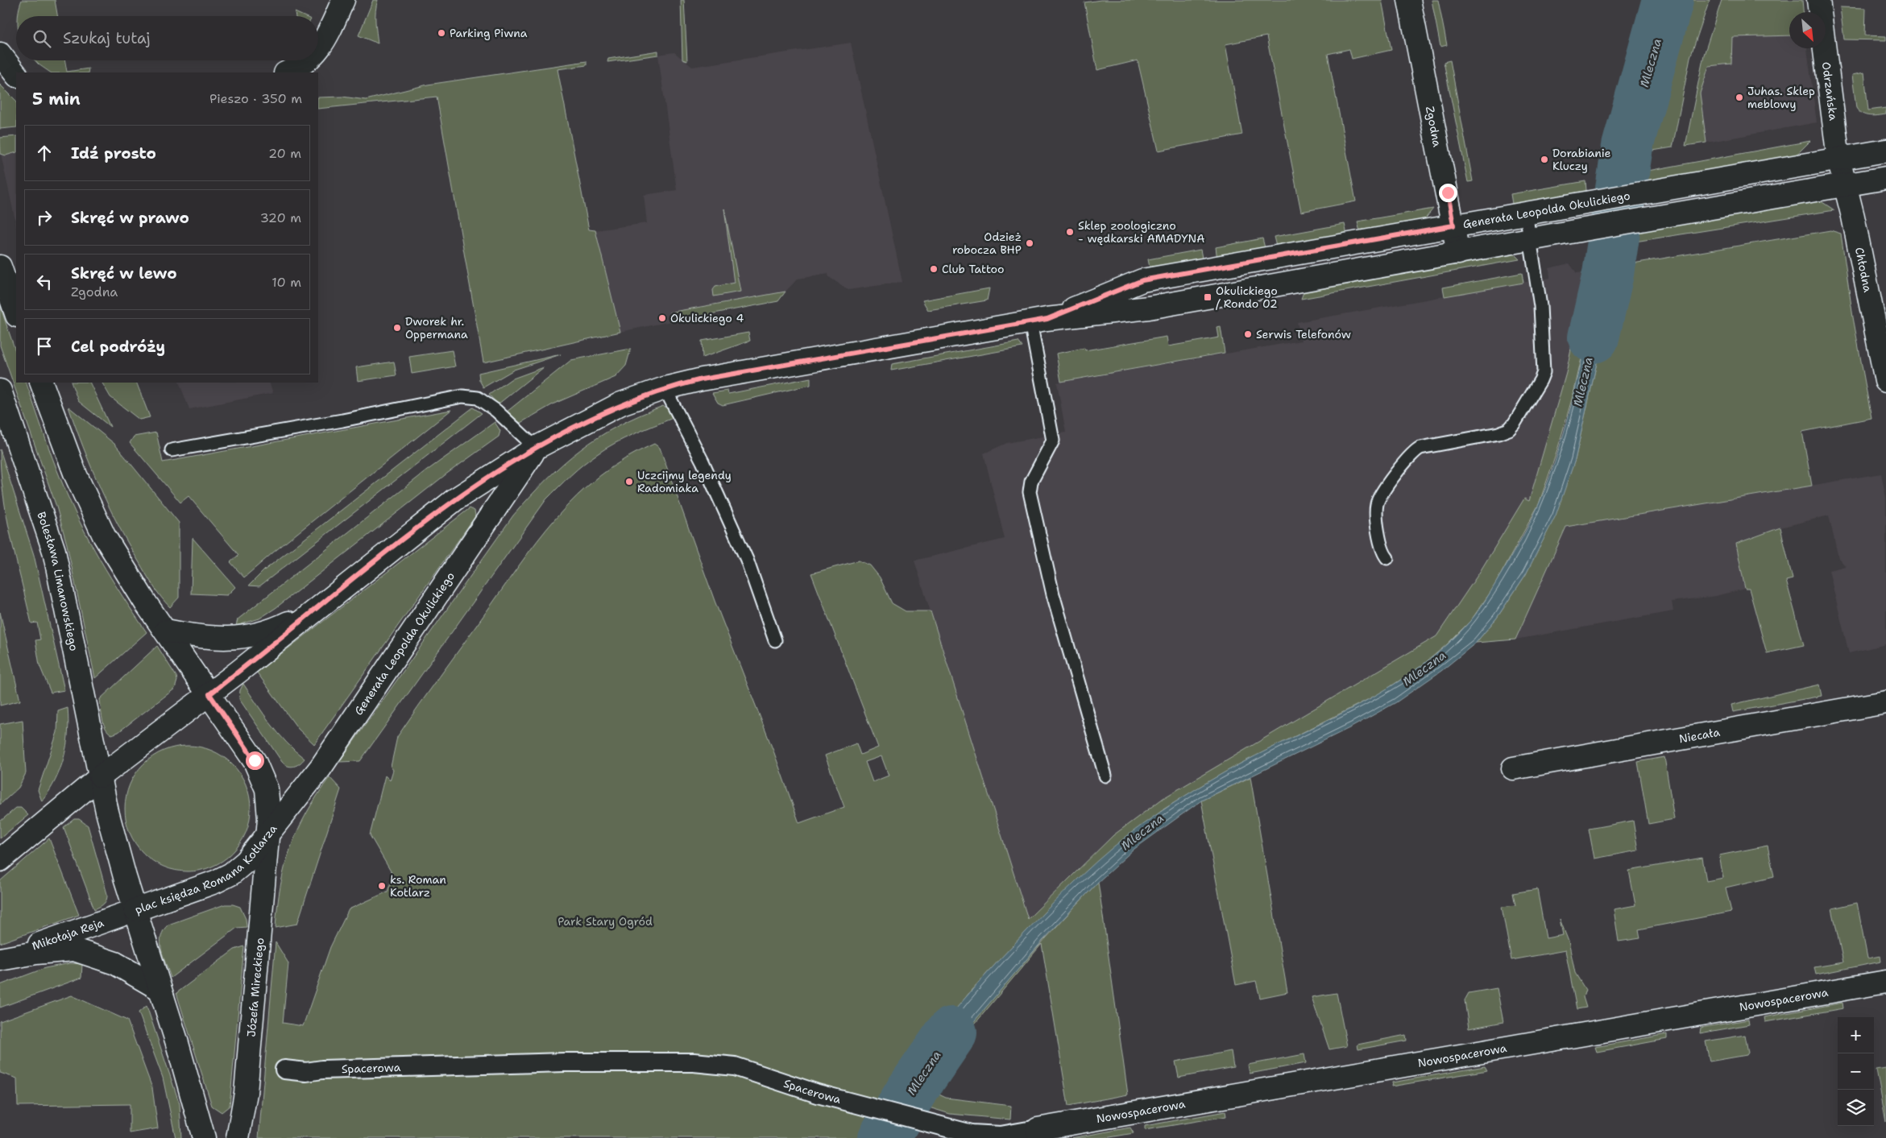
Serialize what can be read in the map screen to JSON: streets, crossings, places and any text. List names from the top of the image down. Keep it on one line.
{"streets":{"main road":["Odrzańska","Zgodna","Generała Leopolda Okulickiego","Chłodna","Bolesława Limanowskiego","Niecała","plac księdza Romana Kotlarza","Mikołaja Reja","Józefa Mireckiego","Nowospacerowa"],"street":["Spacerowa"]},"crossings":[["Odrzańska","Generała Leopolda Okulickiego"],["Odrzańska","Chłodna"],["Zgodna","Generała Leopolda Okulickiego"],["Generała Leopolda Okulickiego","Chłodna"],["Generała Leopolda Okulickiego","plac księdza Romana Kotlarza"],["Generała Leopolda Okulickiego","Józefa Mireckiego"],["Bolesława Limanowskiego","plac księdza Romana Kotlarza"],["plac księdza Romana Kotlarza","Mikołaja Reja"],["plac księdza Romana Kotlarza","Józefa Mireckiego"],["Nowospacerowa","Spacerowa"]],"water":["Mleczna"],"parks":["Park Stary Ogród"],"places":{"other":["Parking Piwna","Juhas. Sklep meblowy","Dorabianie Kluczy","Sklep zoologiczno - wędkarski AMADYNA","Odzież robocza BHP","Club Tattoo","Okulickiego 4","Dworek hr. Oppermana","Serwis Telefonów","Uczcijmy legendy Radomiaka","ks. Roman Kotlarz"],"transit":["Okulickiego / Rondo 02"]},"north":"bottom right","page":{"search":"Szukaj tutaj","heading":["5 min","Pieszo · 350 m"],"list":[["Idź prosto","20 m"],["Skręć w prawo","320 m"],["Skręć w lewo","Zgodna","10 m"],"Cel podróży"],"map_buttons":["+","−"]}}
